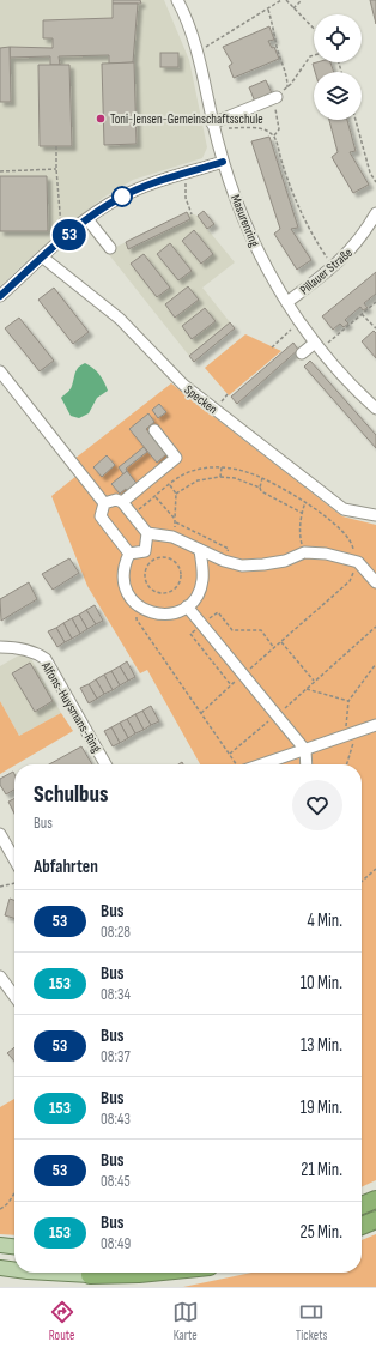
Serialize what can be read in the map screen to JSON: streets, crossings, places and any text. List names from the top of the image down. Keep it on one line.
{"streets":{"street":["Masurenring","Pillauer Straße","Specken","Alfons-Huysmans-Ring"]},"crossings":[["Masurenring","Pillauer Straße"]],"places":["Toni-Jensen-Gemeinschaftsschule"],"lines":["bus line 53"],"page":{"on_map":"53","heading":[["Schulbus","Bus"],"Abfahrten"],"list":[{"mark":"53","name":"Bus","note":"08:28","value":"4 Min."},{"mark":"153","name":"Bus","note":"08:34","value":"10 Min."},{"mark":"53","name":"Bus","note":"08:37","value":"13 Min."},{"mark":"153","name":"Bus","note":"08:43","value":"19 Min."},{"mark":"53","name":"Bus","note":"08:45","value":"21 Min."},{"mark":"153","name":"Bus","note":"08:49","value":"25 Min."}],"tabs":["Route","Karte","Tickets"]}}
